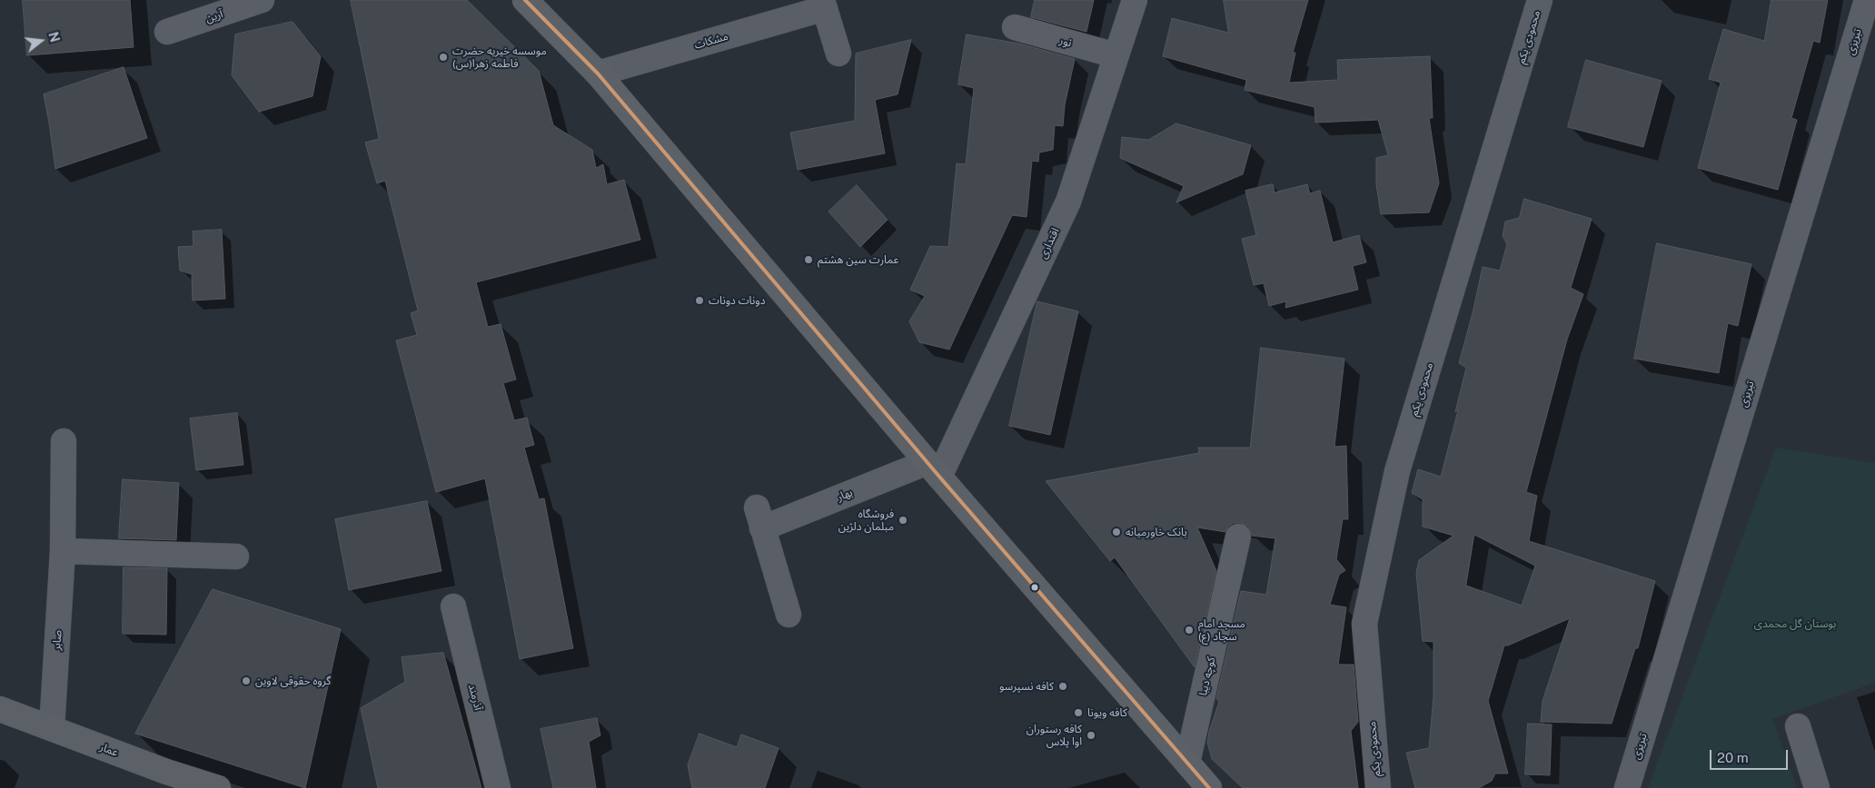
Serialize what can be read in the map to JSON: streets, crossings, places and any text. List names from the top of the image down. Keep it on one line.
{"streets":{"main road":["عمار"],"street":["آرین","محمودی یکم","مشکات","نور","تبریزی","اقتداری","بهار","صابر","کوچه دیبا","آذرمند"]},"crossings":[["نور","اقتداری"],["اقتداری","بهار"],["صابر","عمار"]],"parks":["بوستان گل محمدی"],"places":["موسسه خیریه حضرت فاطمه زهرا(س)","عمارت سین هشتم","دونات دونات","فروشگاه مبلمان دلژین","بانک خاورمیانه","مسجد امام سجاد (ع)","گروه حقوقی لاوین","کافه نسپرسو","کافه ویونا","کافه رستوران اوا پلاس"],"scale_bar":"20 m","north":"right"}
